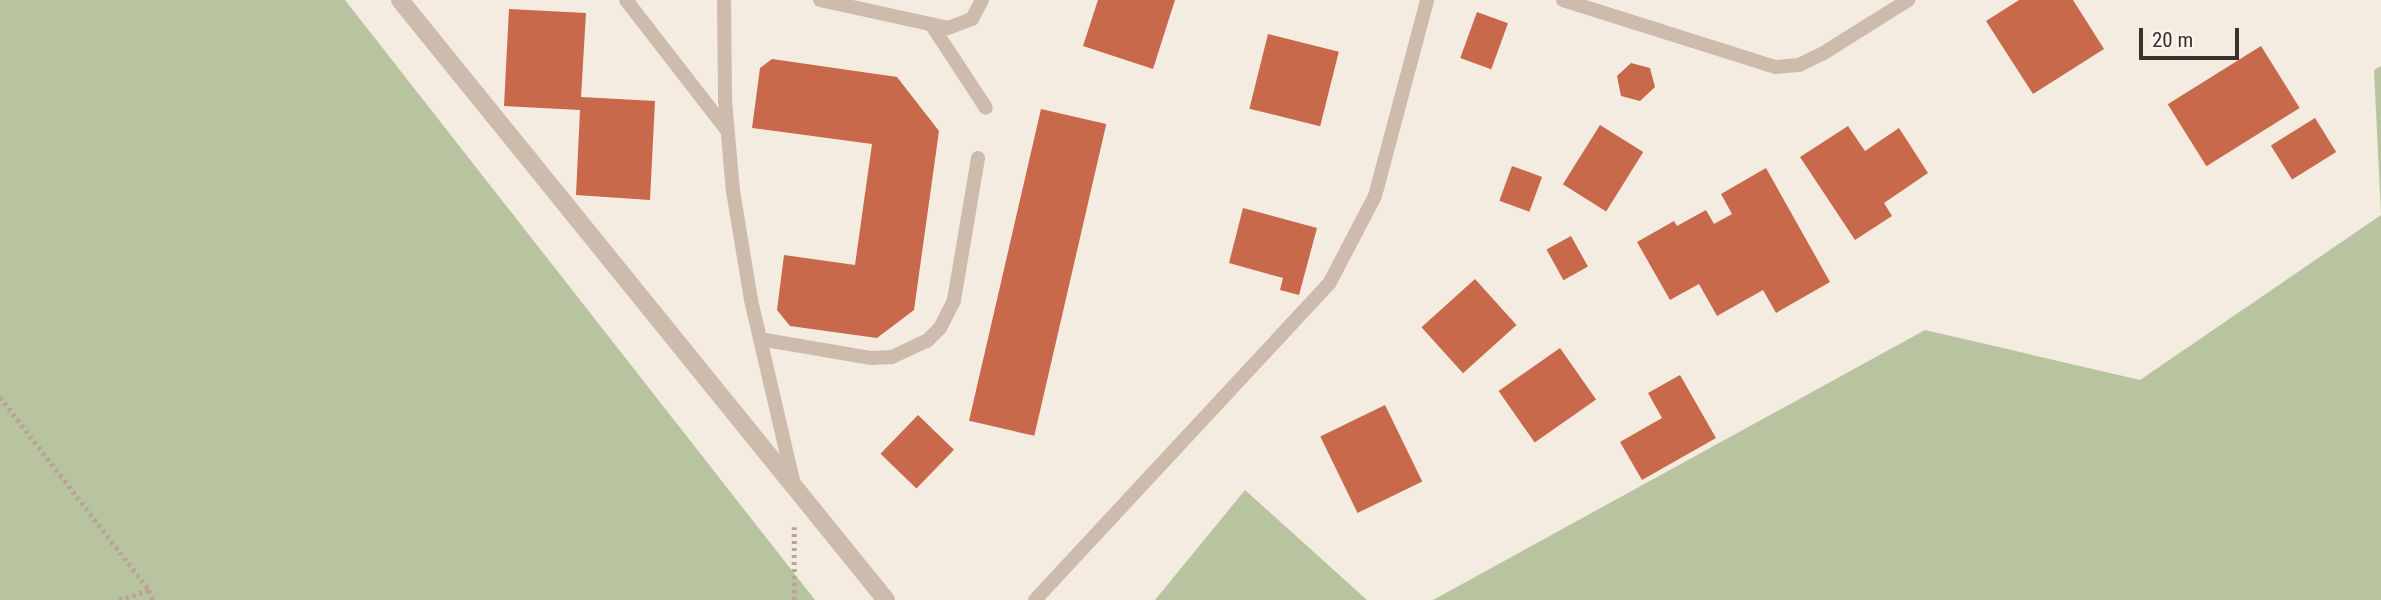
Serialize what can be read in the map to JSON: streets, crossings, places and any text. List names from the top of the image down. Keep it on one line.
{"scale_bar":"20 m"}
